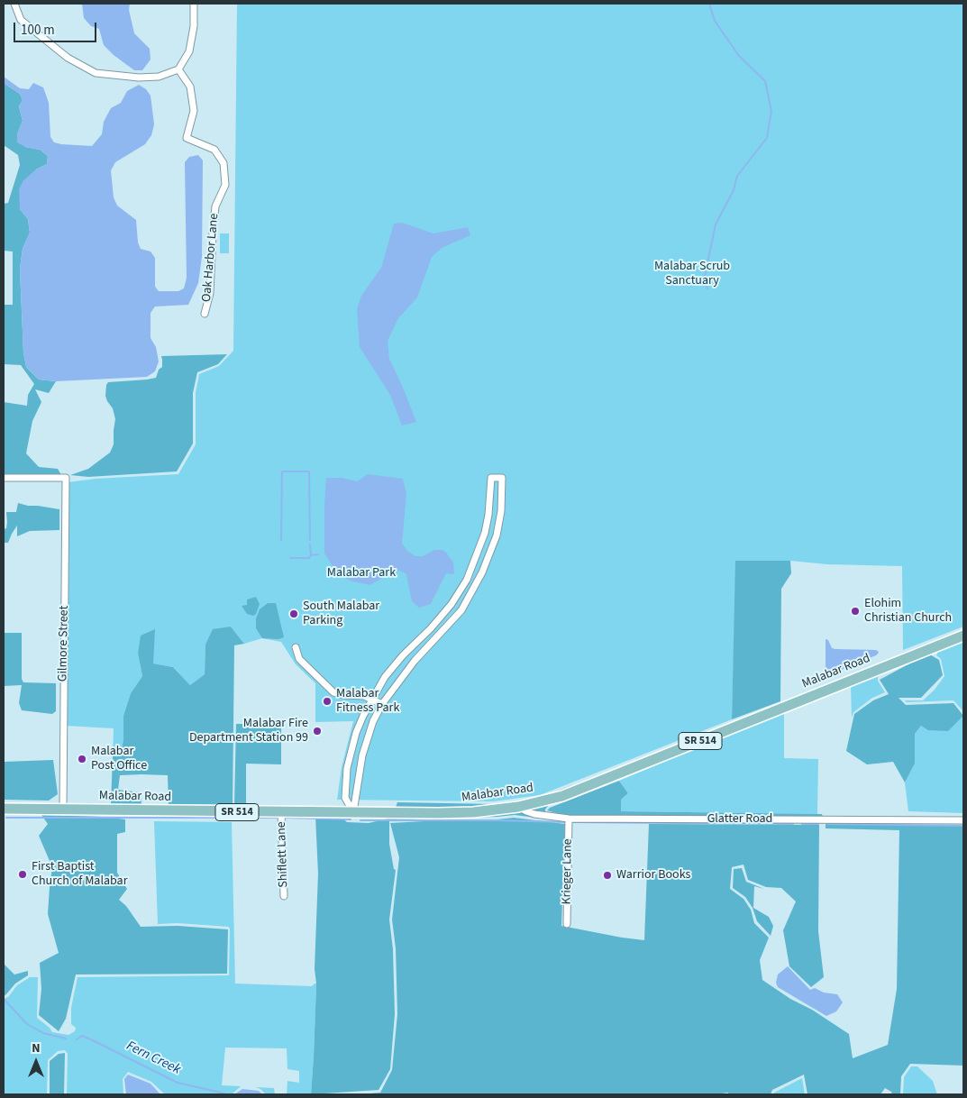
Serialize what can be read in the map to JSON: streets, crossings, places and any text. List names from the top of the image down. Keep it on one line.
{"streets":{"main road":["Malabar Road","SR 514"],"street":["Oak Harbor Lane","Gilmore Street","Glatter Road","Shiflett Lane","Krieger Lane"]},"crossings":[["Gilmore Street","Malabar Road"],["Malabar Road","Glatter Road"],["Malabar Road","Shiflett Lane"],["Glatter Road","Krieger Lane"]],"water":["Fern Creek"],"parks":["Malabar Scrub Sanctuary","Malabar Park"],"places":["Elohim Christian Church","South Malabar Parking","Malabar Fitness Park","Malabar Fire Department Station 99","Malabar Post Office","First Baptist Church of Malabar","Warrior Books"],"scale_bar":"100 m","north":"top"}
